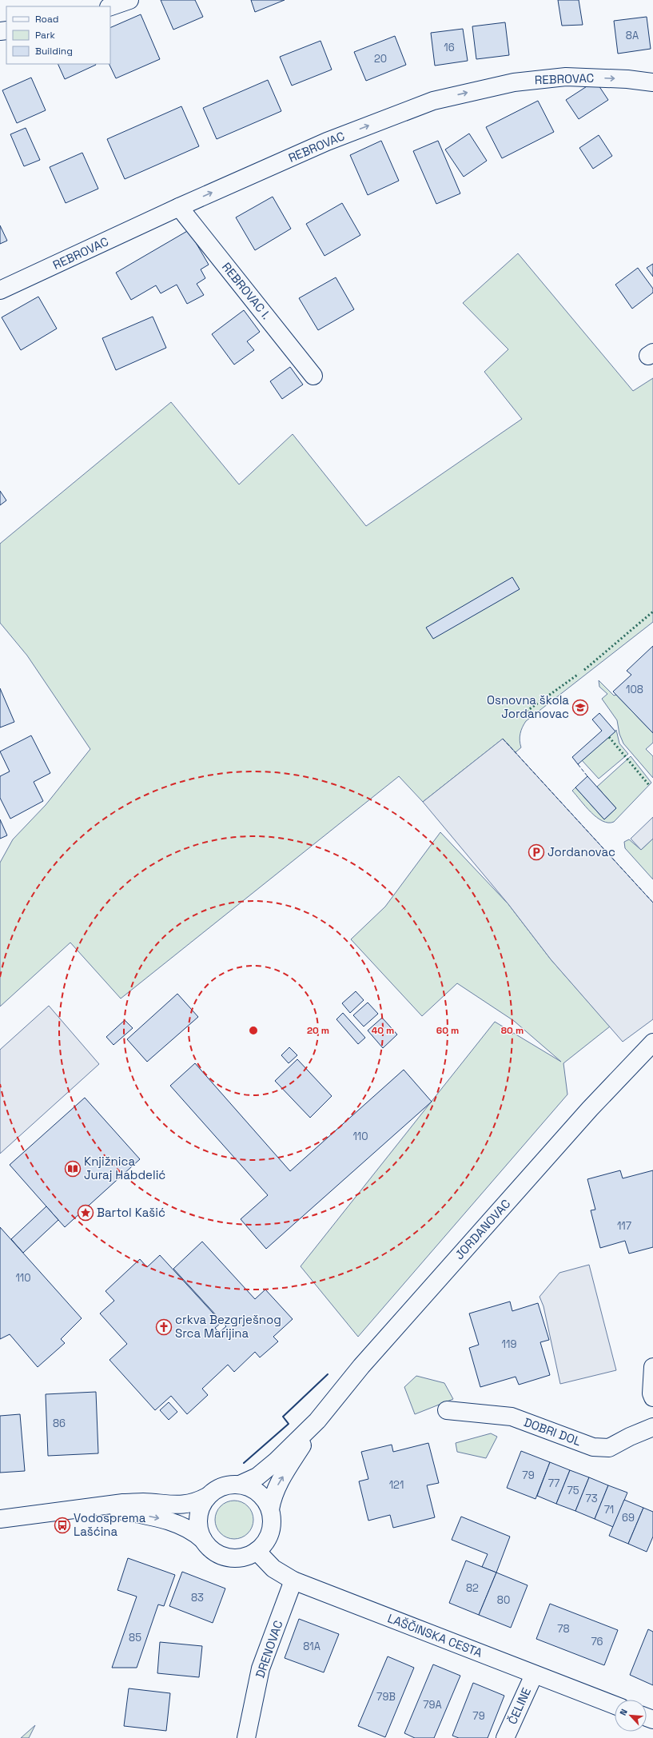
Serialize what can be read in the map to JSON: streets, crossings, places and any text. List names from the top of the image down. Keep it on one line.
{"streets":{"main road":["REBROVAC","REBROVAC I.","JORDANOVAC","DOBRI DOL","LAŠČINSKA CESTA","DRENOVAC","ČELINE"]},"crossings":[["REBROVAC","REBROVAC I."],["JORDANOVAC","LAŠČINSKA CESTA"],["LAŠČINSKA CESTA","DRENOVAC"],["LAŠČINSKA CESTA","ČELINE"]],"one_way":["REBROVAC"],"places":{"school or university":["Osnovna škola Jordanovac"],"parking":["Jordanovac"],"library":["Knjižnica Juraj Habdelić"],"place":["Bartol Kašić"],"church":["crkva Bezgrješnog Srca Marijina"],"bus stop":["Vodosprema Lašćina"]},"house_numbers":["8A","16","20","108","110","117","110","119","86","79","77","121","75","73","71","69","82","83","80","78","85","76","81A","79B","79A","79"],"legend":["Road","Park","Building"],"north":"top left","rings":["20 m","40 m","60 m","80 m"]}
